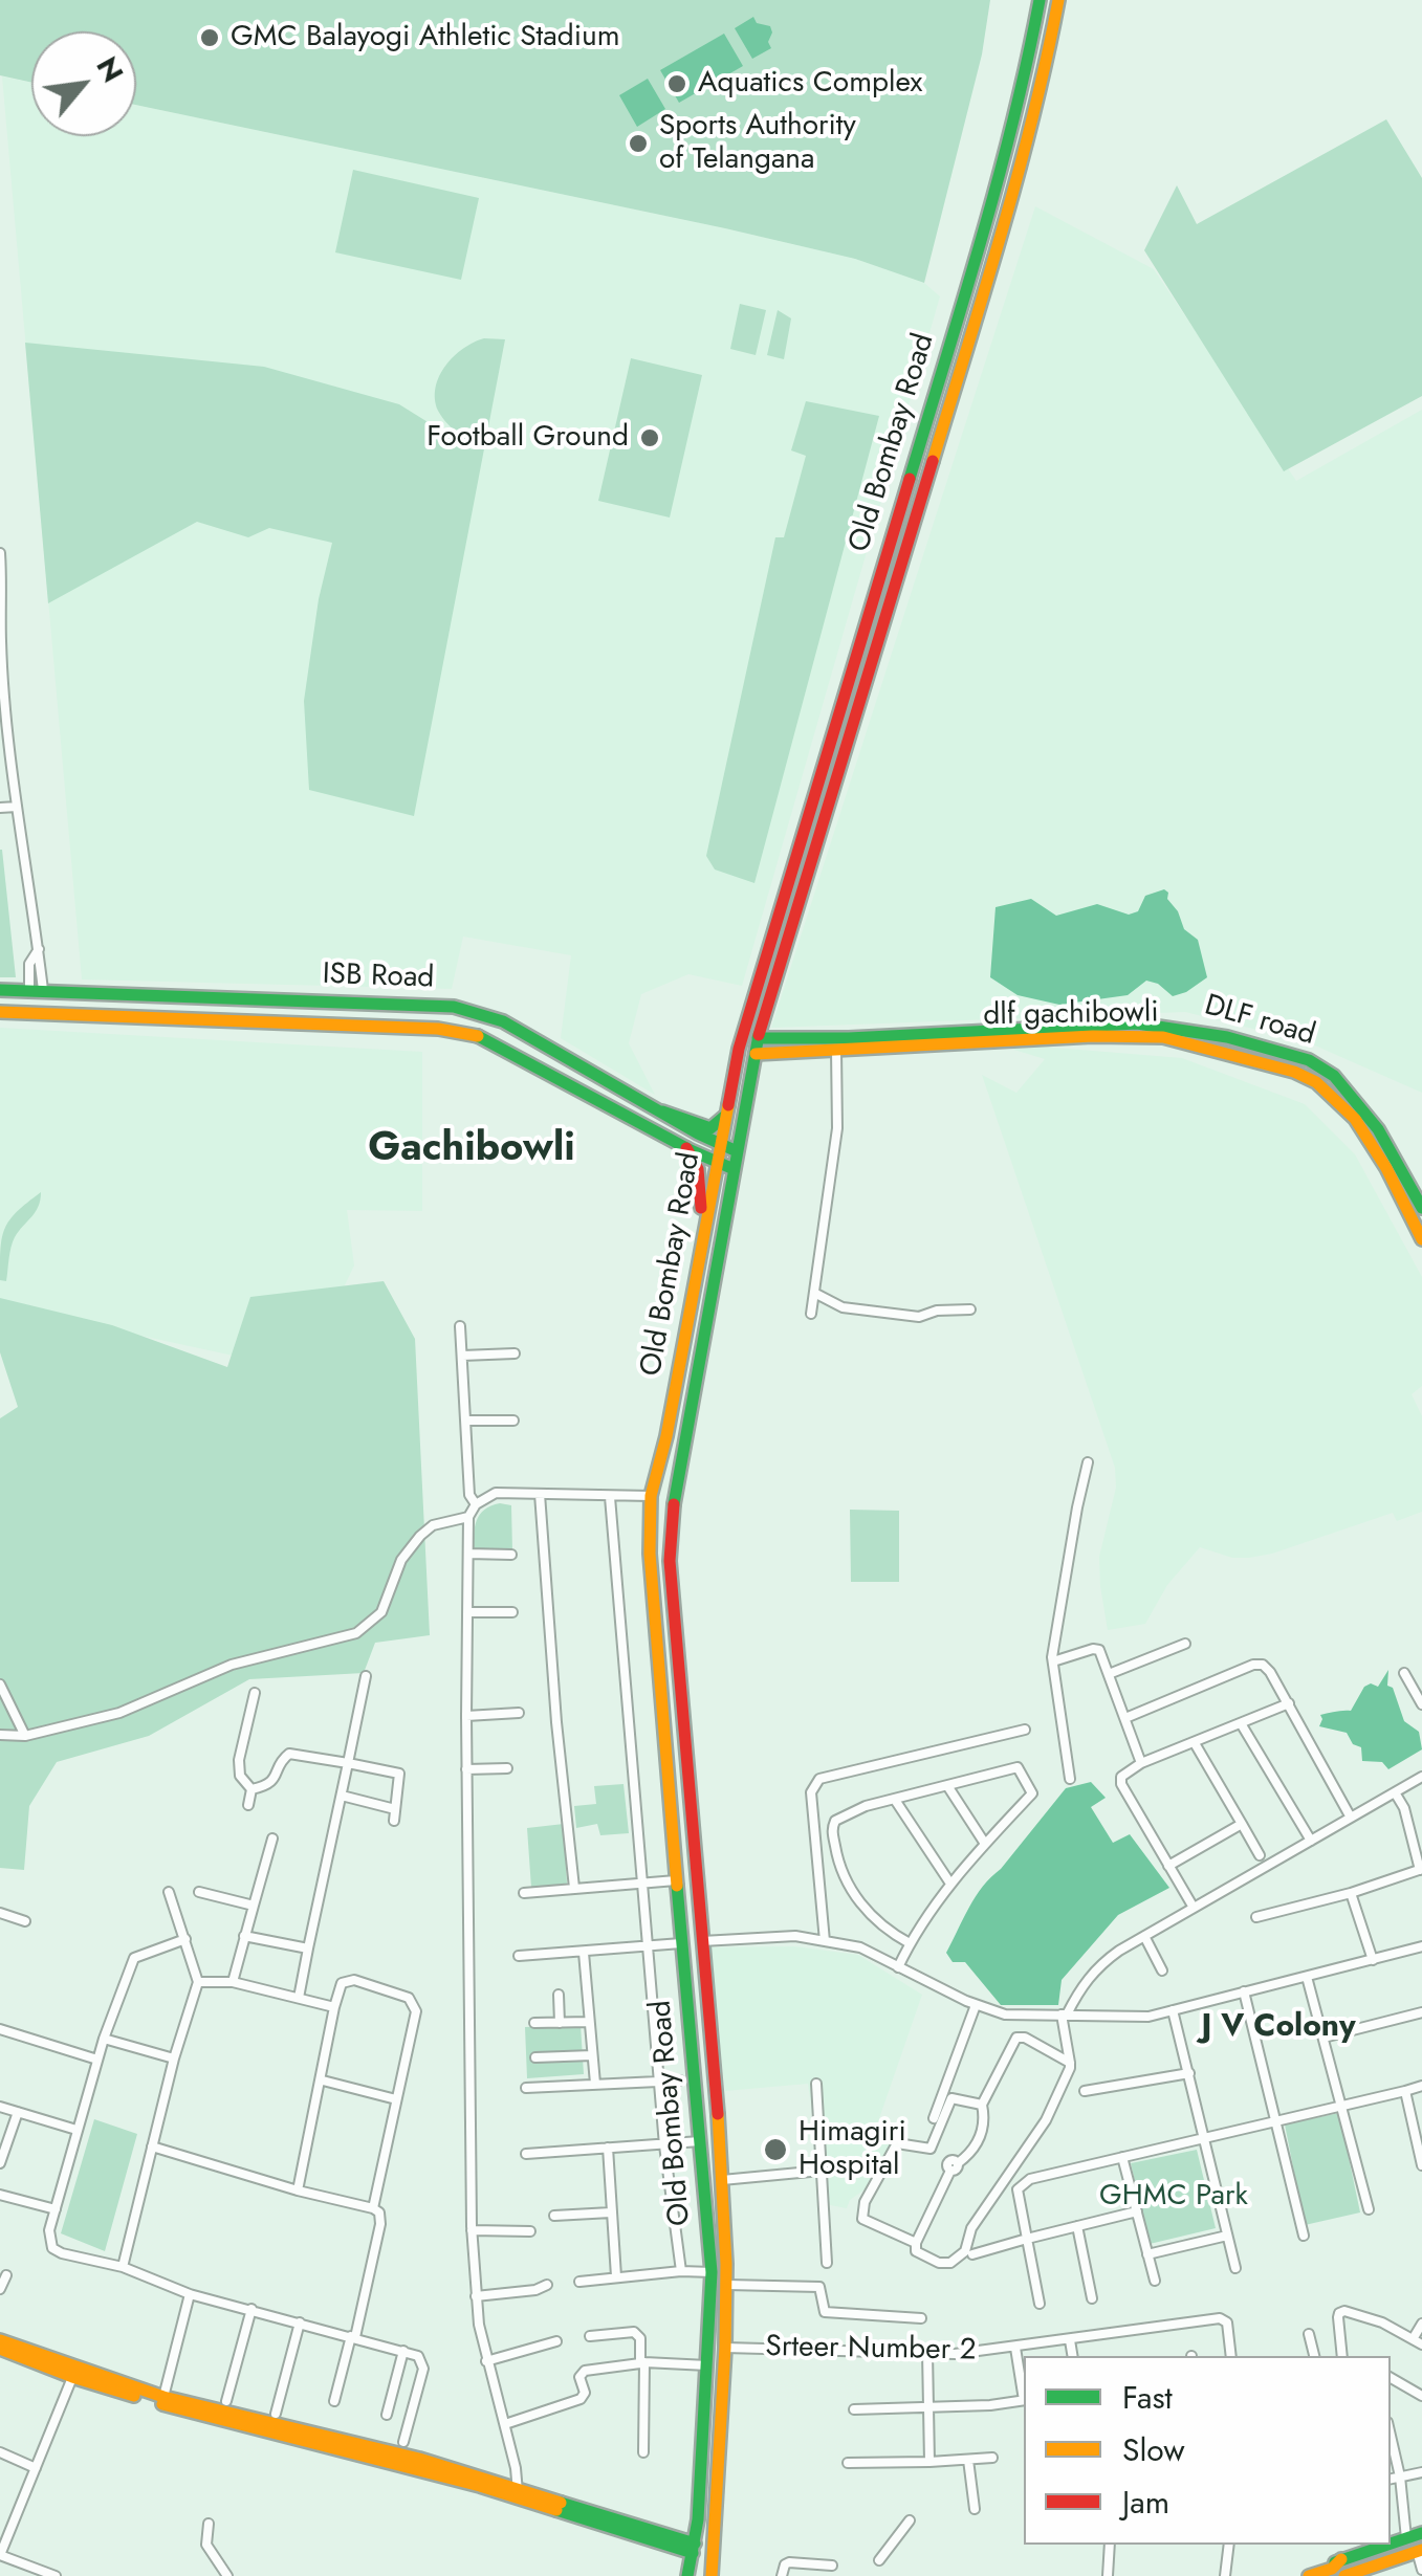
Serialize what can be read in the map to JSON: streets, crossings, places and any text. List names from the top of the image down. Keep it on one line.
{"streets":{"main road":["Old Bombay Road","ISB Road","dlf gachibowli","DLF road"],"street":["Srteer Number 2"]},"crossings":[["Old Bombay Road","ISB Road"],["Old Bombay Road","dlf gachibowli"],["Old Bombay Road","DLF road"],["Old Bombay Road","Srteer Number 2"]],"districts":["Gachibowli","J V Colony"],"parks":["GHMC Park"],"places":["GMC Balayogi Athletic Stadium","Aquatics Complex","Sports Authority of Telangana","Football Ground","Himagiri Hospital"],"legend":["Fast","Slow","Jam"],"north":"top right"}
